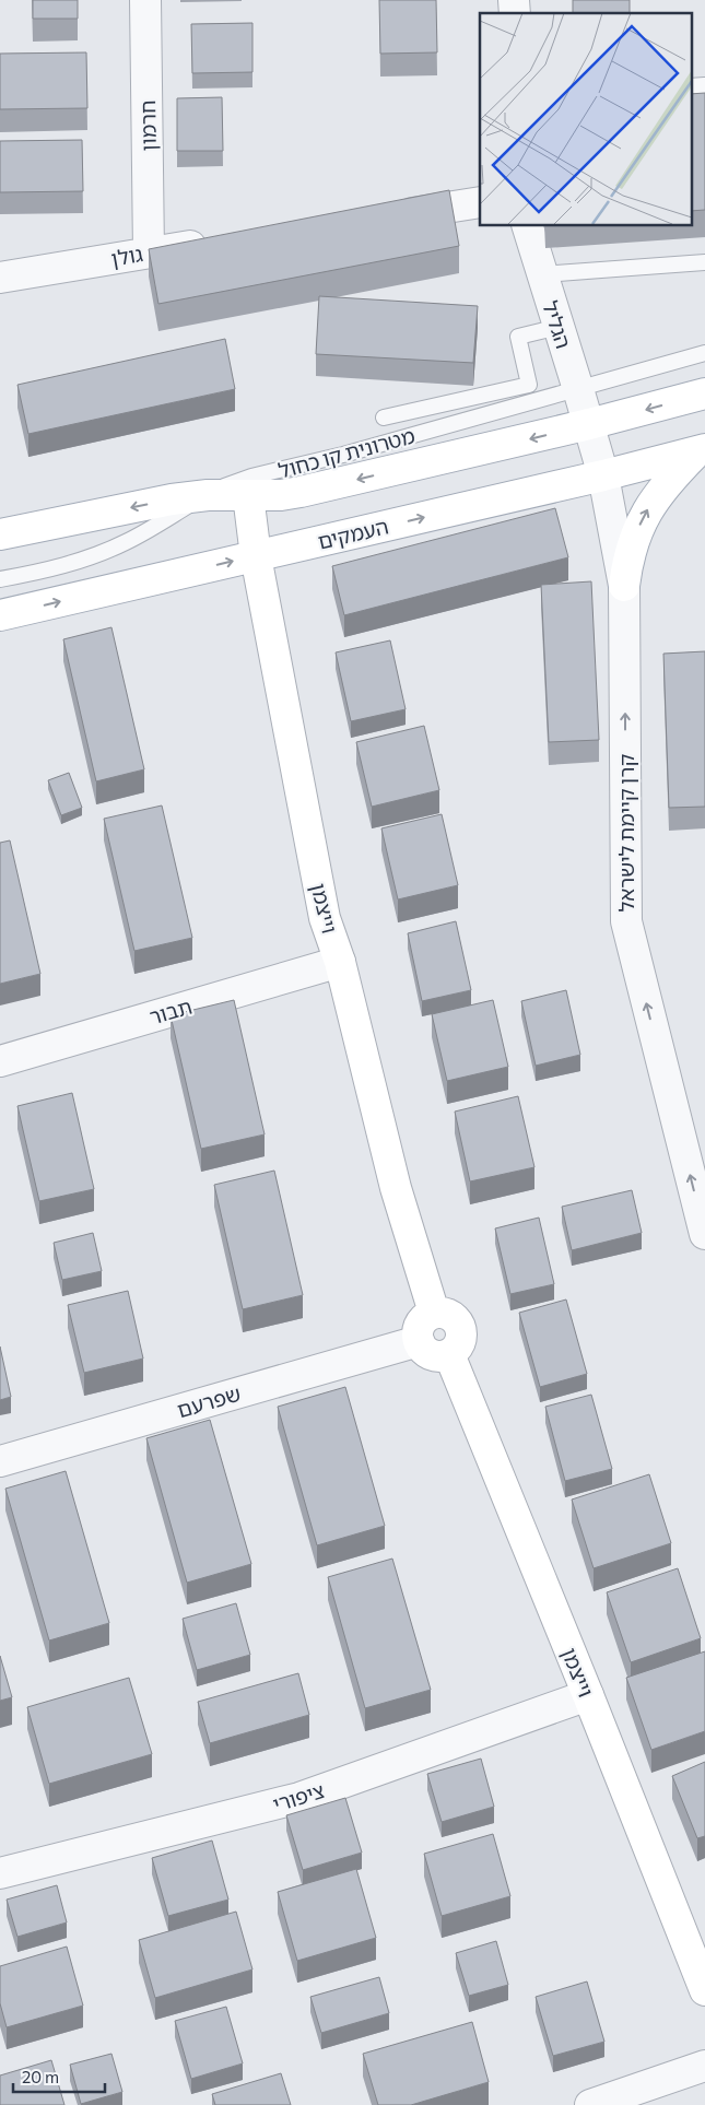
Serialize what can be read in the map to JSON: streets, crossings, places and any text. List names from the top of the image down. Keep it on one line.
{"streets":{"street":["חרמון","גולן","הגליל","העמקים","קרן קיימת לישראל","וייצמן","תבור","שפרעם","ציפורי"],"lane":["מטרונית קו כחול"]},"crossings":[["חרמון","גולן"],["הגליל","מטרונית קו כחול"],["הגליל","קרן קיימת לישראל"],["העמקים","קרן קיימת לישראל"],["העמקים","וייצמן"],["וייצמן","תבור"],["וייצמן","שפרעם"],["וייצמן","ציפורי"]],"one_way":["קרן קיימת לישראל"],"scale_bar":"20 m"}
